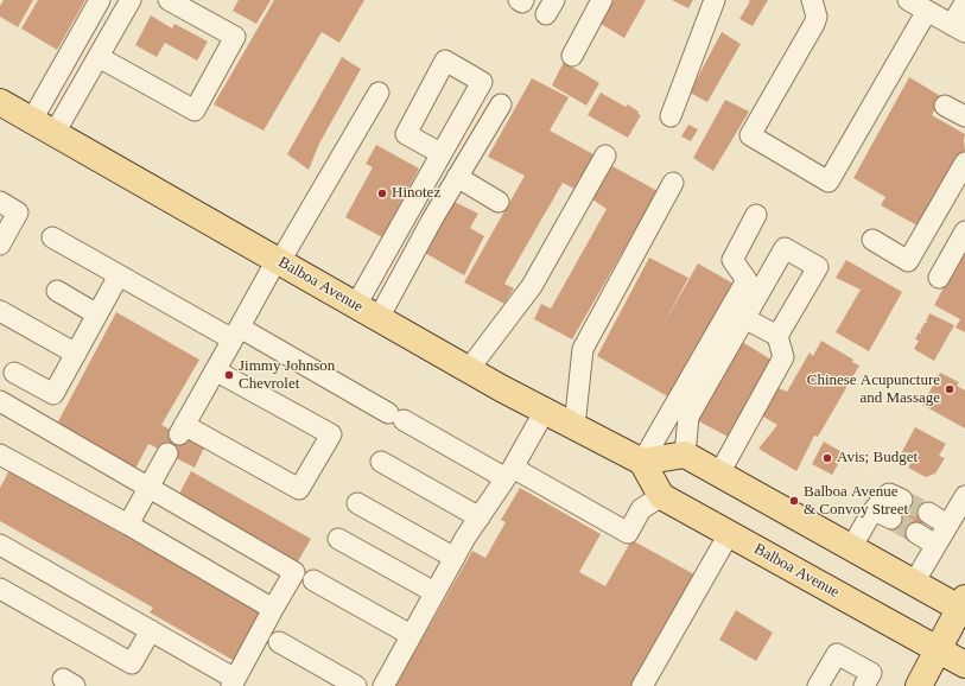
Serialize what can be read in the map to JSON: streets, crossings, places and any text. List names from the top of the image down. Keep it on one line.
{"streets":{"main road":["Balboa Avenue"]},"places":["Hinotez","Jimmy Johnson Chevrolet","Chinese Acupuncture and Massage","Avis; Budget","Balboa Avenue & Convoy Street"]}
